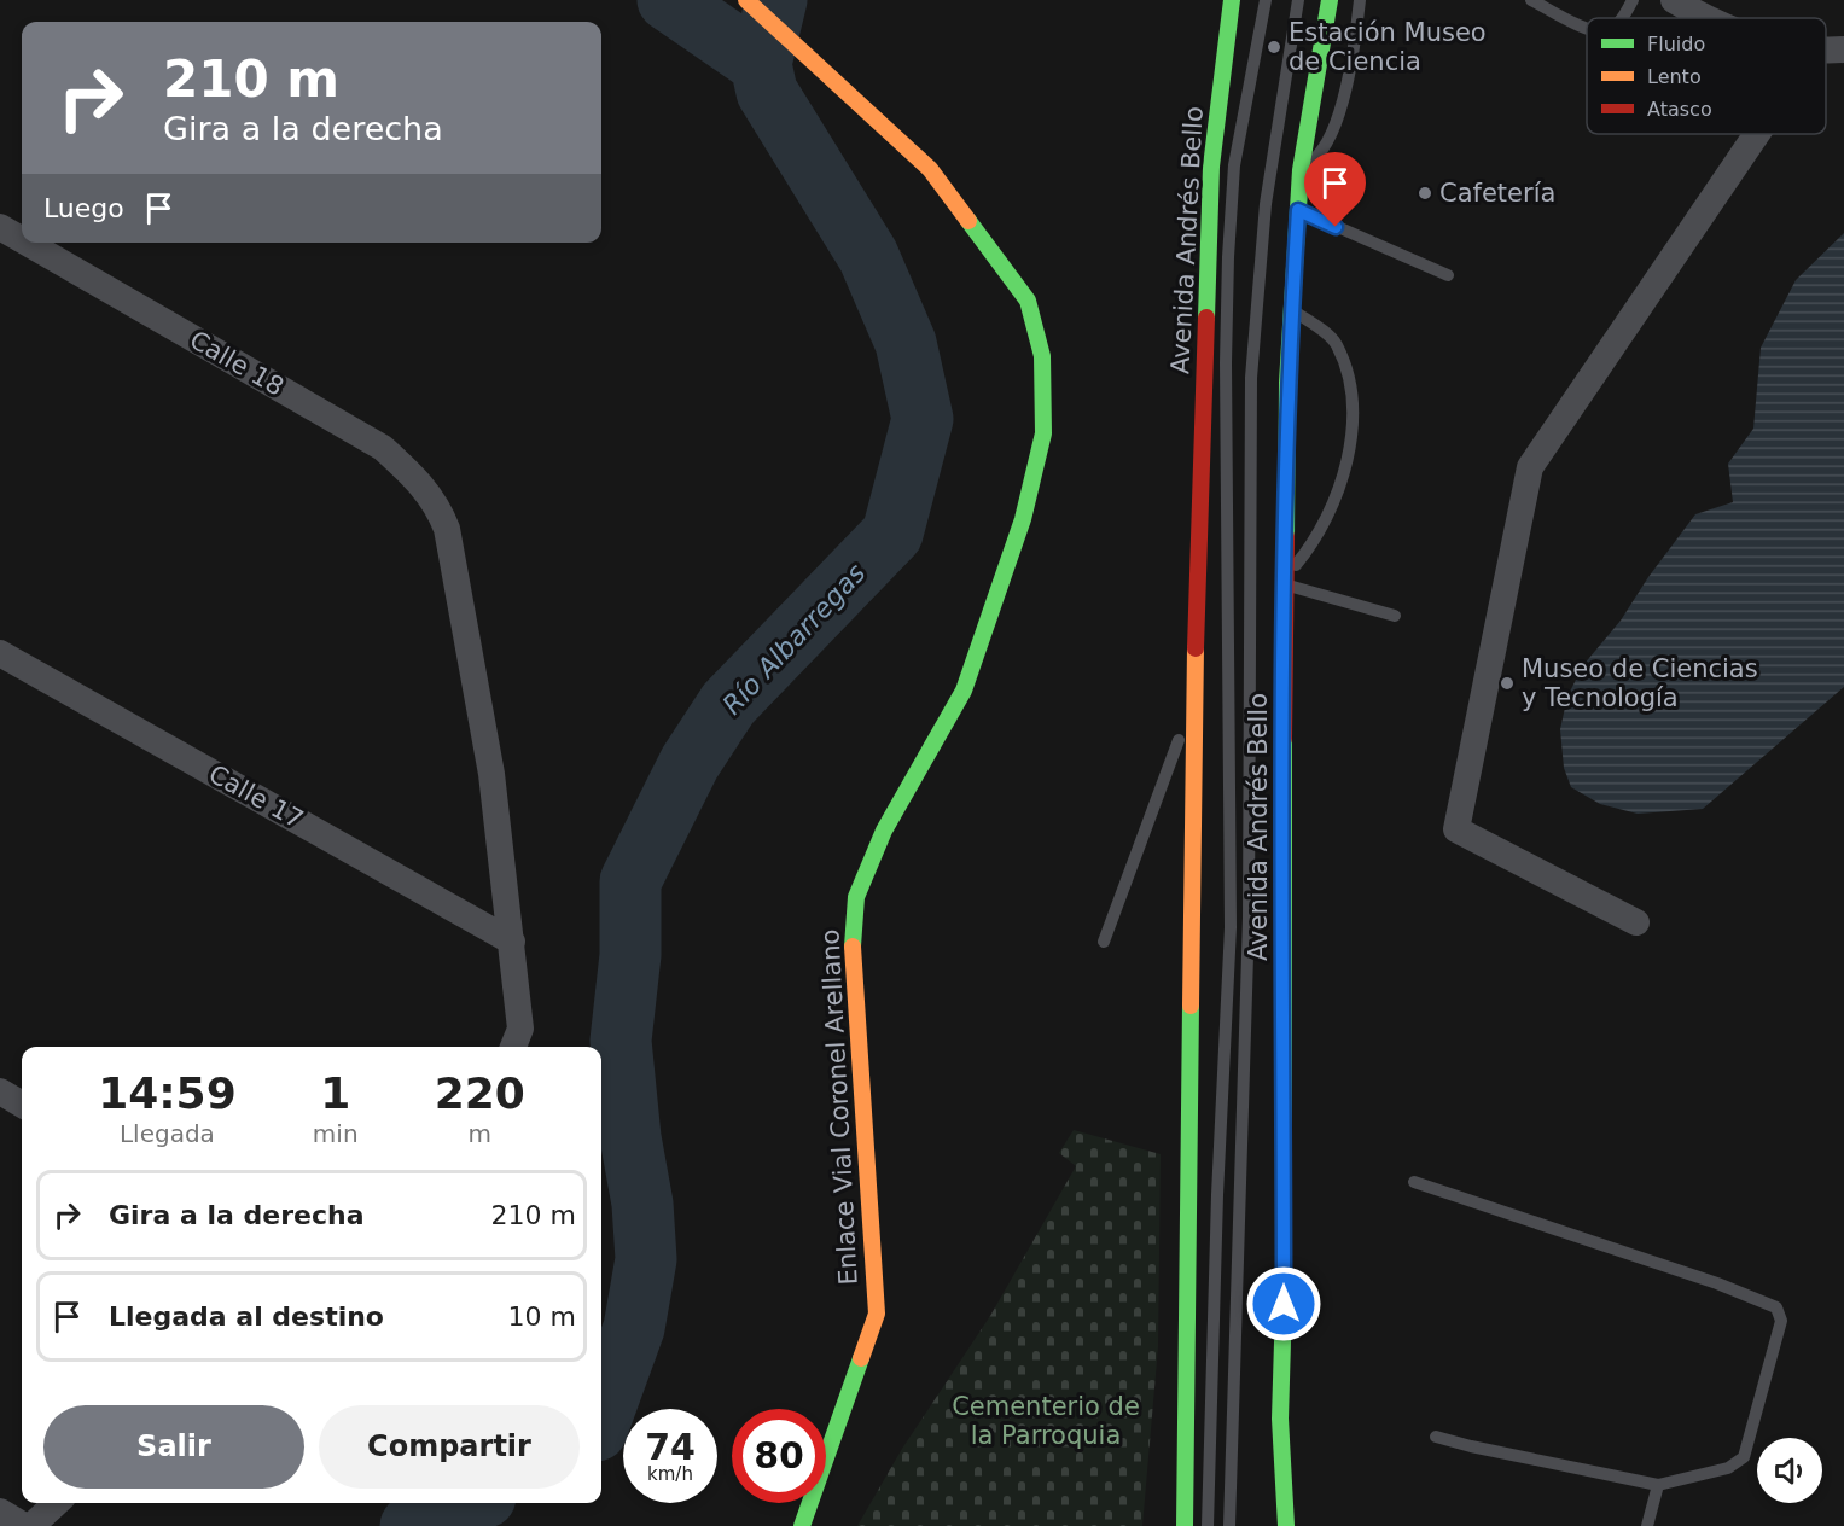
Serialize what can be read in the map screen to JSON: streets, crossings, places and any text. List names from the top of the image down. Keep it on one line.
{"streets":{"main road":["Avenida Andrés Bello","Enlace Vial Coronel Arellano"],"street":["Calle 18","Calle 17"]},"crossings":[["Calle 18","Calle 17"]],"water":["Río Albarregas"],"parks":["Cementerio de la Parroquia"],"places":["Estación Museo de Ciencia","Cafetería","Museo de Ciencias y Tecnología"],"legend":["Fluido","Lento","Atasco"],"page":{"turn":["210 m","Gira a la derecha"],"then":"Luego","eta":["14:59","Llegada","1","min","220","m"],"list":[{"name":"Gira a la derecha","value":"210 m"},{"name":"Llegada al destino","value":"10 m"}],"buttons":["Salir","Compartir"],"speed":"74 km/h","limit":"80"}}
